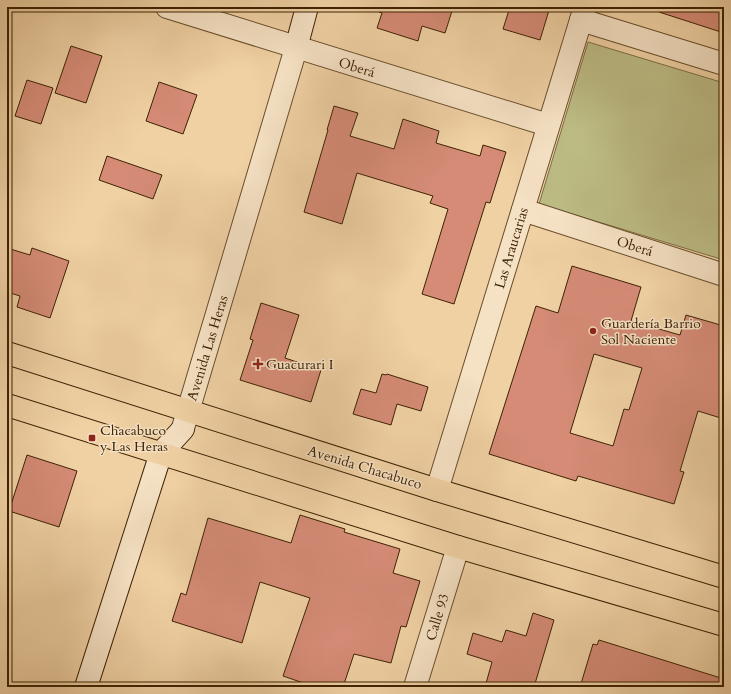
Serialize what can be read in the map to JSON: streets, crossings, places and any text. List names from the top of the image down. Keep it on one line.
{"streets":{"main road":["Avenida Chacabuco"],"street":["Oberá","Las Araucarias","Avenida Las Heras","Calle 93"]},"crossings":[["Oberá","Las Araucarias"],["Oberá","Avenida Las Heras"],["Las Araucarias","Avenida Chacabuco"],["Avenida Las Heras","Avenida Chacabuco"]],"places":{"other":["Guardería Barrio Sol Naciente"],"health":["Guacurari I"],"transit":["Chacabuco y Las Heras"]}}
